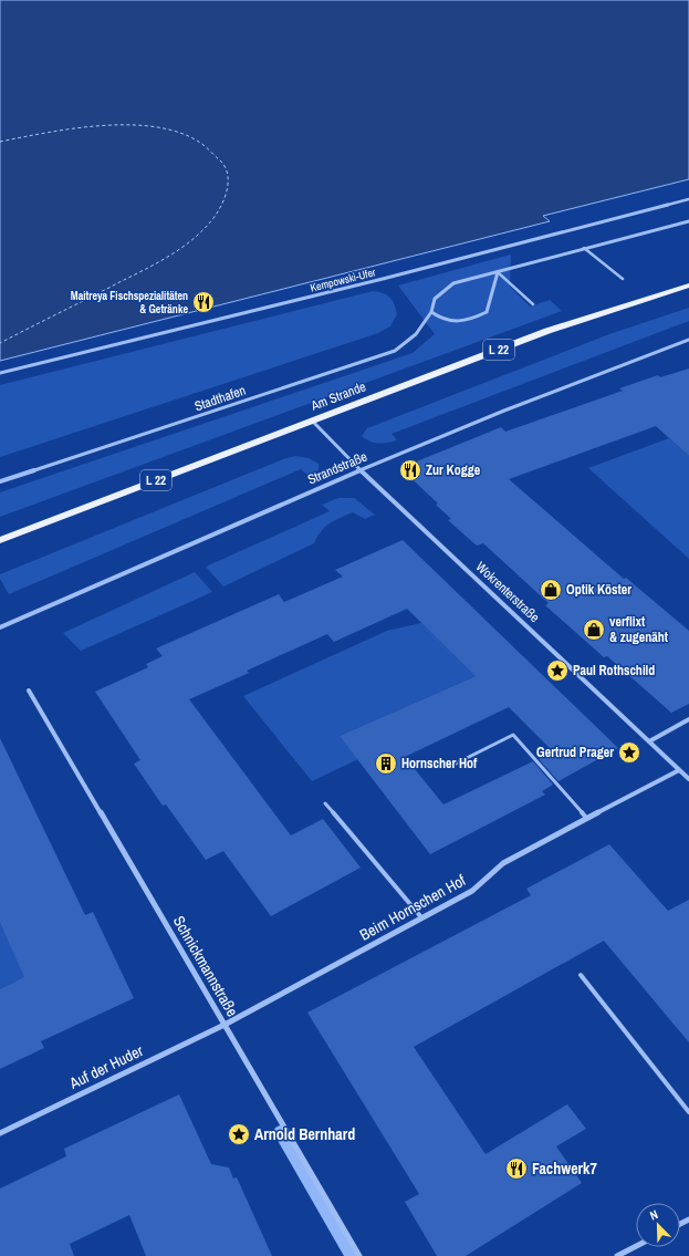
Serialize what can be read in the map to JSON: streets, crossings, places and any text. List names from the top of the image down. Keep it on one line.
{"streets":{"main road":["L 22","Am Strande"],"street":["Kempowski-Ufer","Stadthafen","Strandstraße","Wokrenterstraße","Beim Hornschen Hof","Schnickmannstraße","Auf der Huder"]},"crossings":[["Am Strande","Wokrenterstraße"],["Strandstraße","Wokrenterstraße"],["Wokrenterstraße","Beim Hornschen Hof"],["Beim Hornschen Hof","Schnickmannstraße"],["Beim Hornschen Hof","Auf der Huder"],["Schnickmannstraße","Auf der Huder"]],"places":{"restaurant":["Maitreya Fischspezialitäten & Getränke","Zur Kogge","Fachwerk7"],"shop":["Optik Köster","verflixt & zugenäht"],"place":["Paul Rothschild","Gertrud Prager","Arnold Bernhard"],"building":["Hornscher Hof"]},"north":"top left"}
